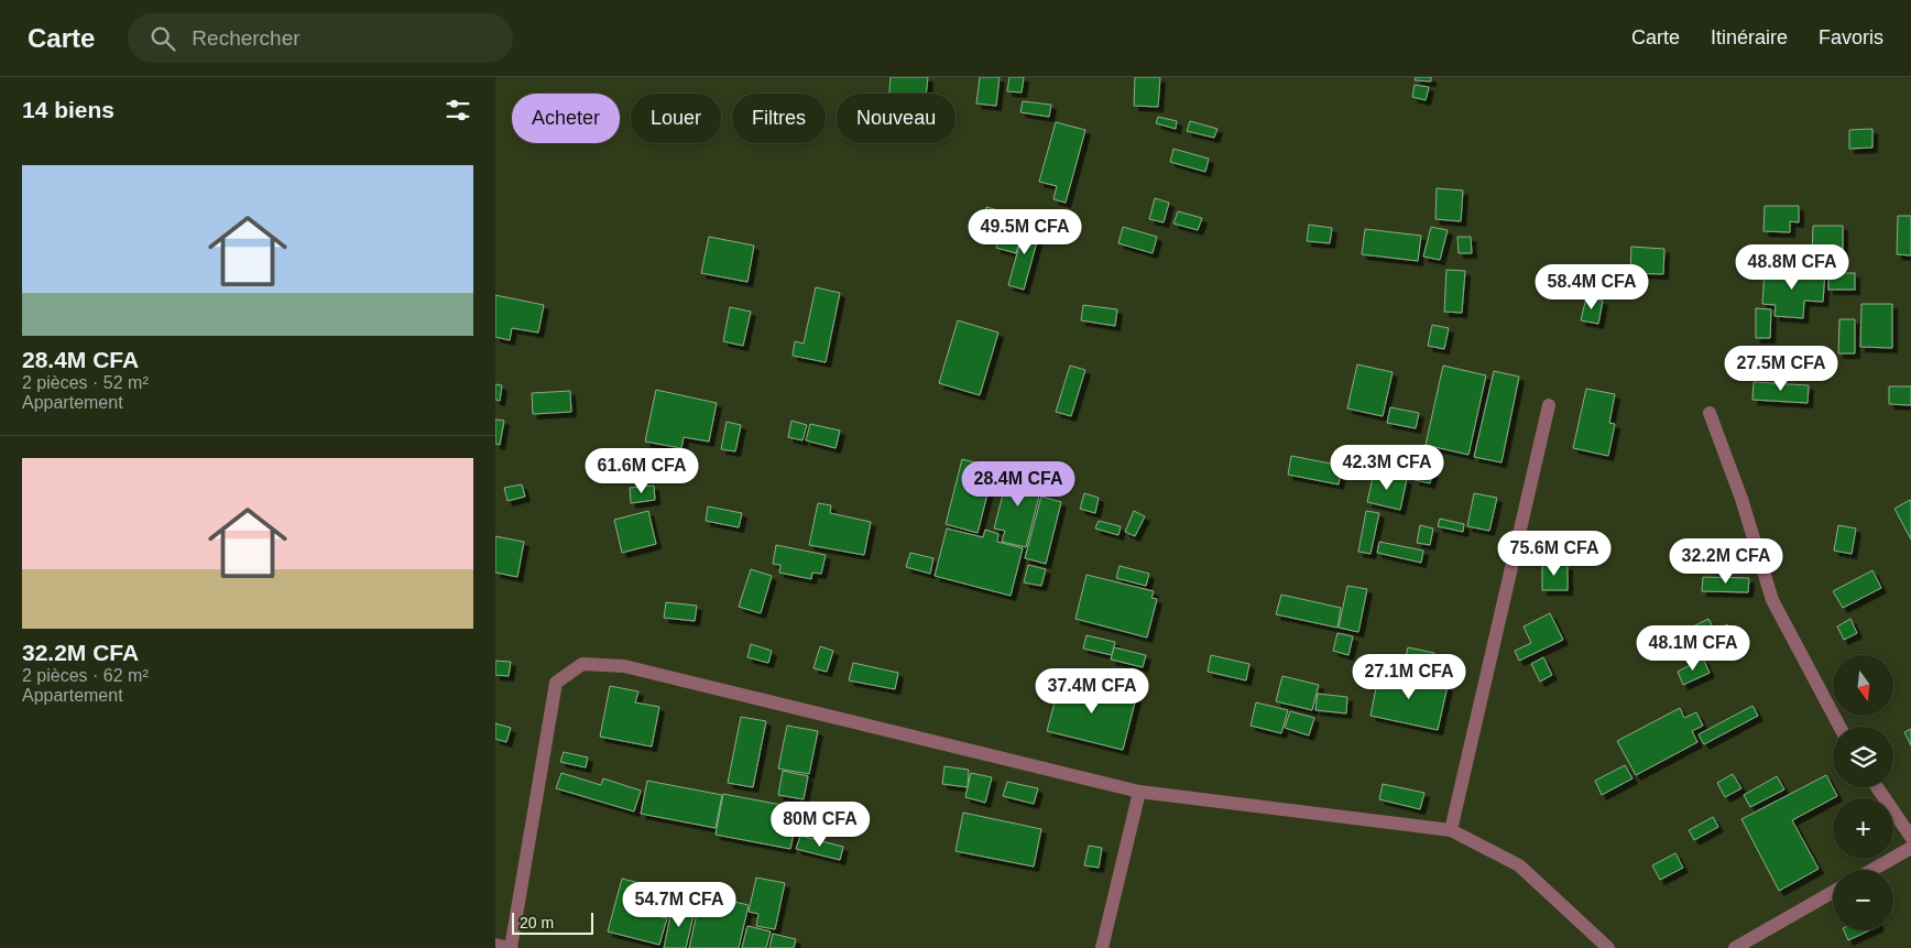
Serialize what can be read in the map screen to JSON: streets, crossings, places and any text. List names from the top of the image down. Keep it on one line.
{"scale_bar":"20 m","north":"bottom","page":{"header":"Carte","search":"Rechercher","nav":["Carte","Itinéraire","Favoris"],"heading":"14 biens","chip":["Acheter","Louer","Filtres","Nouveau"],"list":[{"name":"28.4M CFA","note":"2 pièces · 52 m² · Appartement"},{"name":"32.2M CFA","note":"2 pièces · 62 m² · Appartement"}],"price":["49.5M CFA","48.8M CFA","58.4M CFA","27.5M CFA","42.3M CFA","61.6M CFA","28.4M CFA","75.6M CFA","32.2M CFA","48.1M CFA","27.1M CFA","37.4M CFA","80M CFA","54.7M CFA"],"map_buttons":["+","−"],"scale":"20 m"}}
